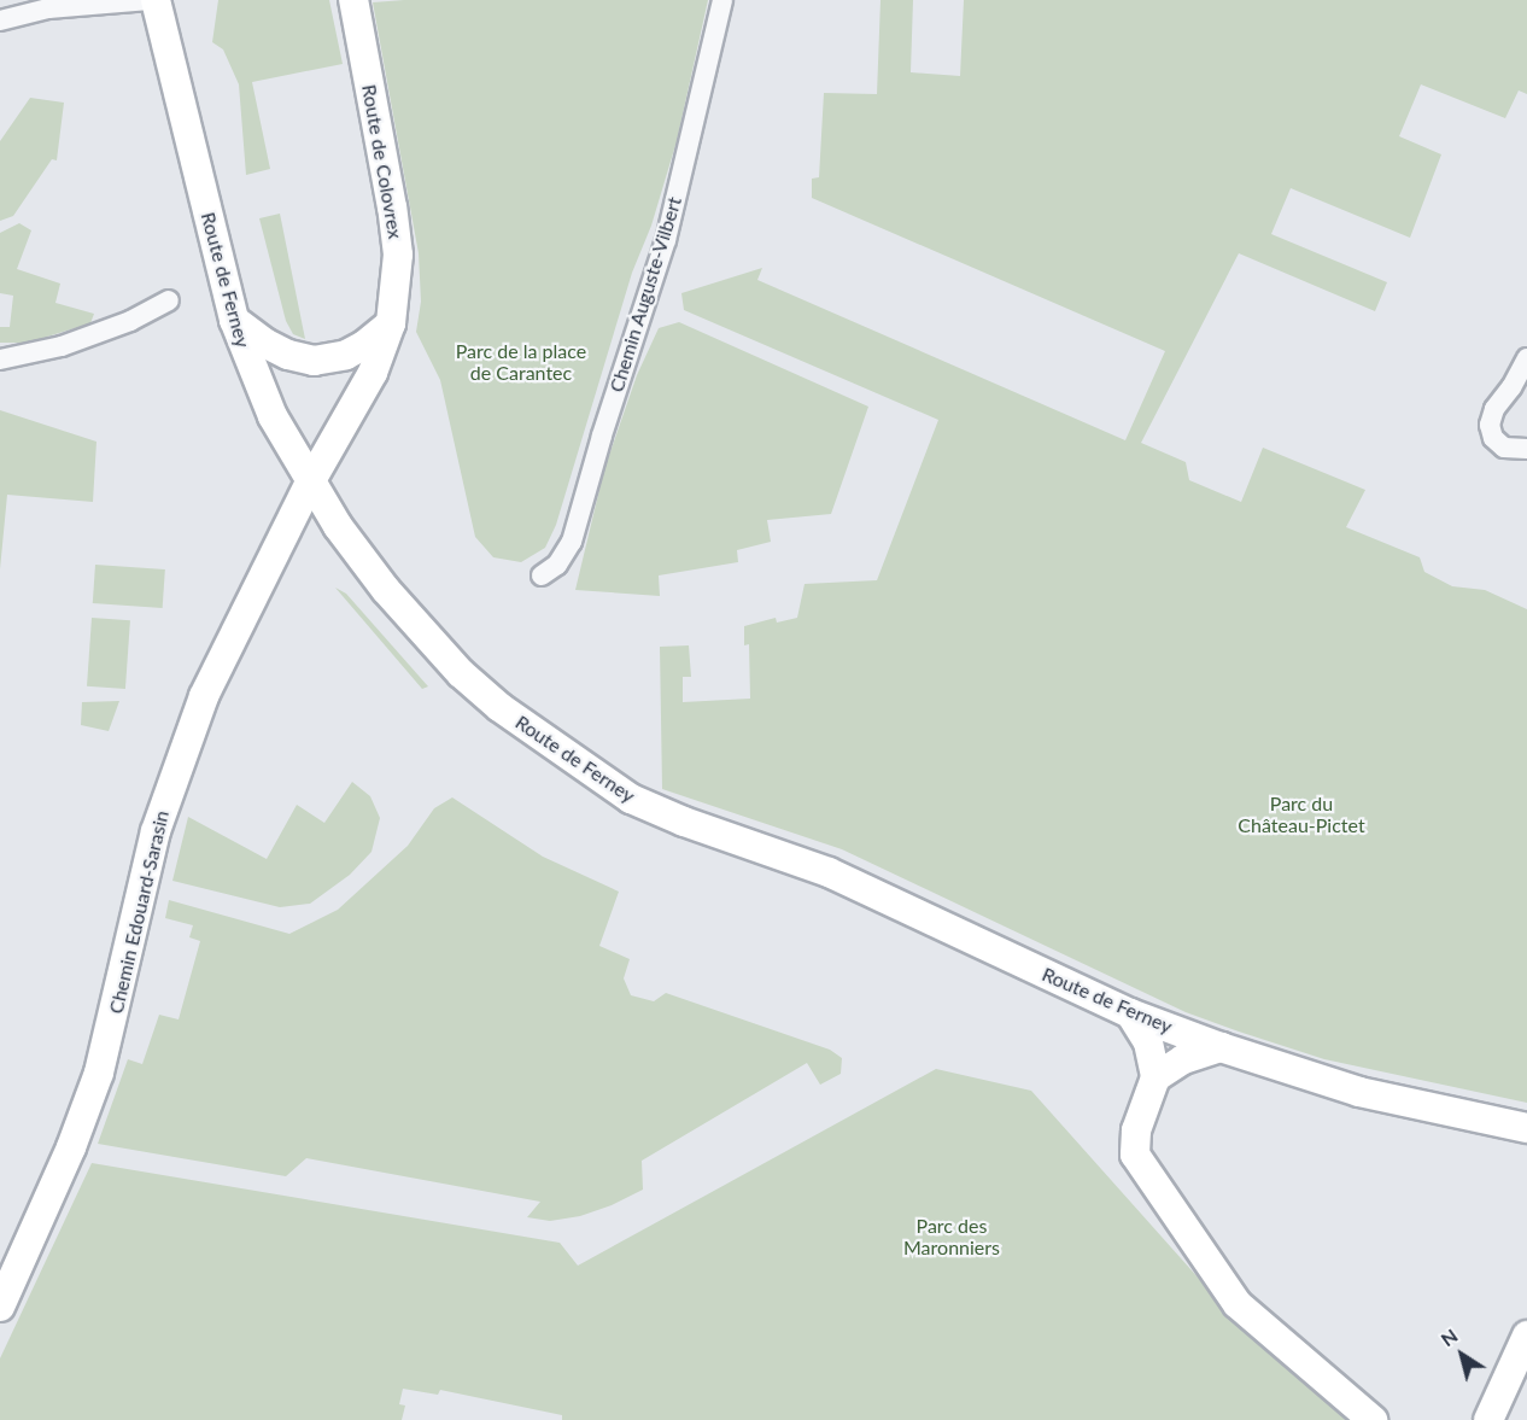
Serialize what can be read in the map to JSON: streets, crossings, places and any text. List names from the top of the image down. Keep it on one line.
{"streets":{"street":["Route de Colovrex","Route de Ferney","Chemin Auguste-Vilbert","Chemin Edouard-Sarasin"]},"crossings":[["Route de Colovrex","Route de Ferney"],["Route de Colovrex","Chemin Edouard-Sarasin"],["Route de Ferney","Chemin Edouard-Sarasin"]],"parks":["Parc de la place de Carantec","Parc du Château-Pictet","Parc des Maronniers"],"north":"top left"}
